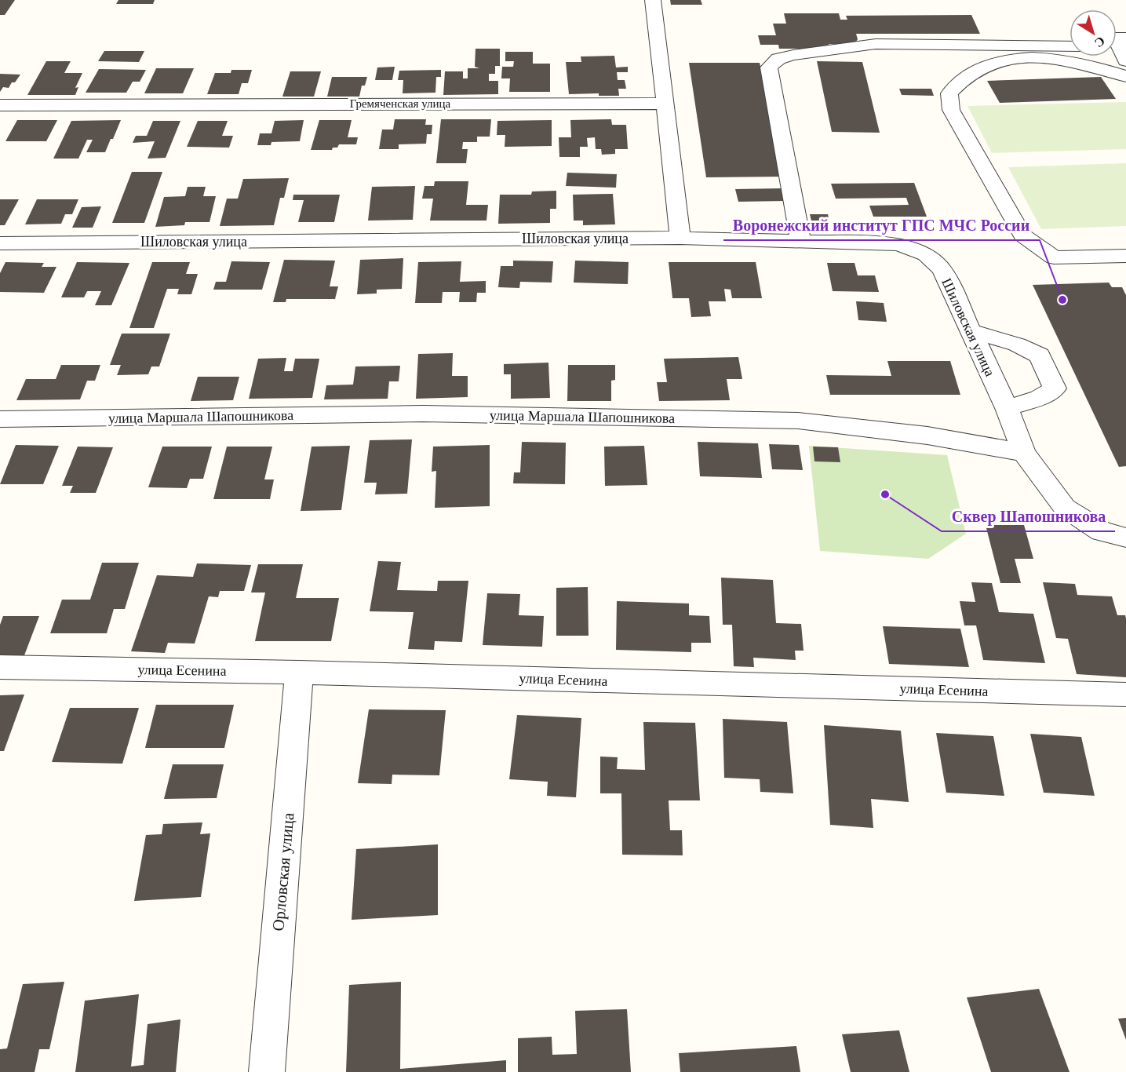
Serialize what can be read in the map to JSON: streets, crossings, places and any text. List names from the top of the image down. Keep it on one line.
{"streets":{"street":["Гремяченская улица","Шиловская улица","улица Маршала Шапошникова","улица Есенина","Орловская улица"]},"crossings":[["Шиловская улица","улица Маршала Шапошникова"],["улица Есенина","Орловская улица"]],"places":["Воронежский институт ГПС МЧС России","Сквер Шапошникова"],"north":"bottom right"}
